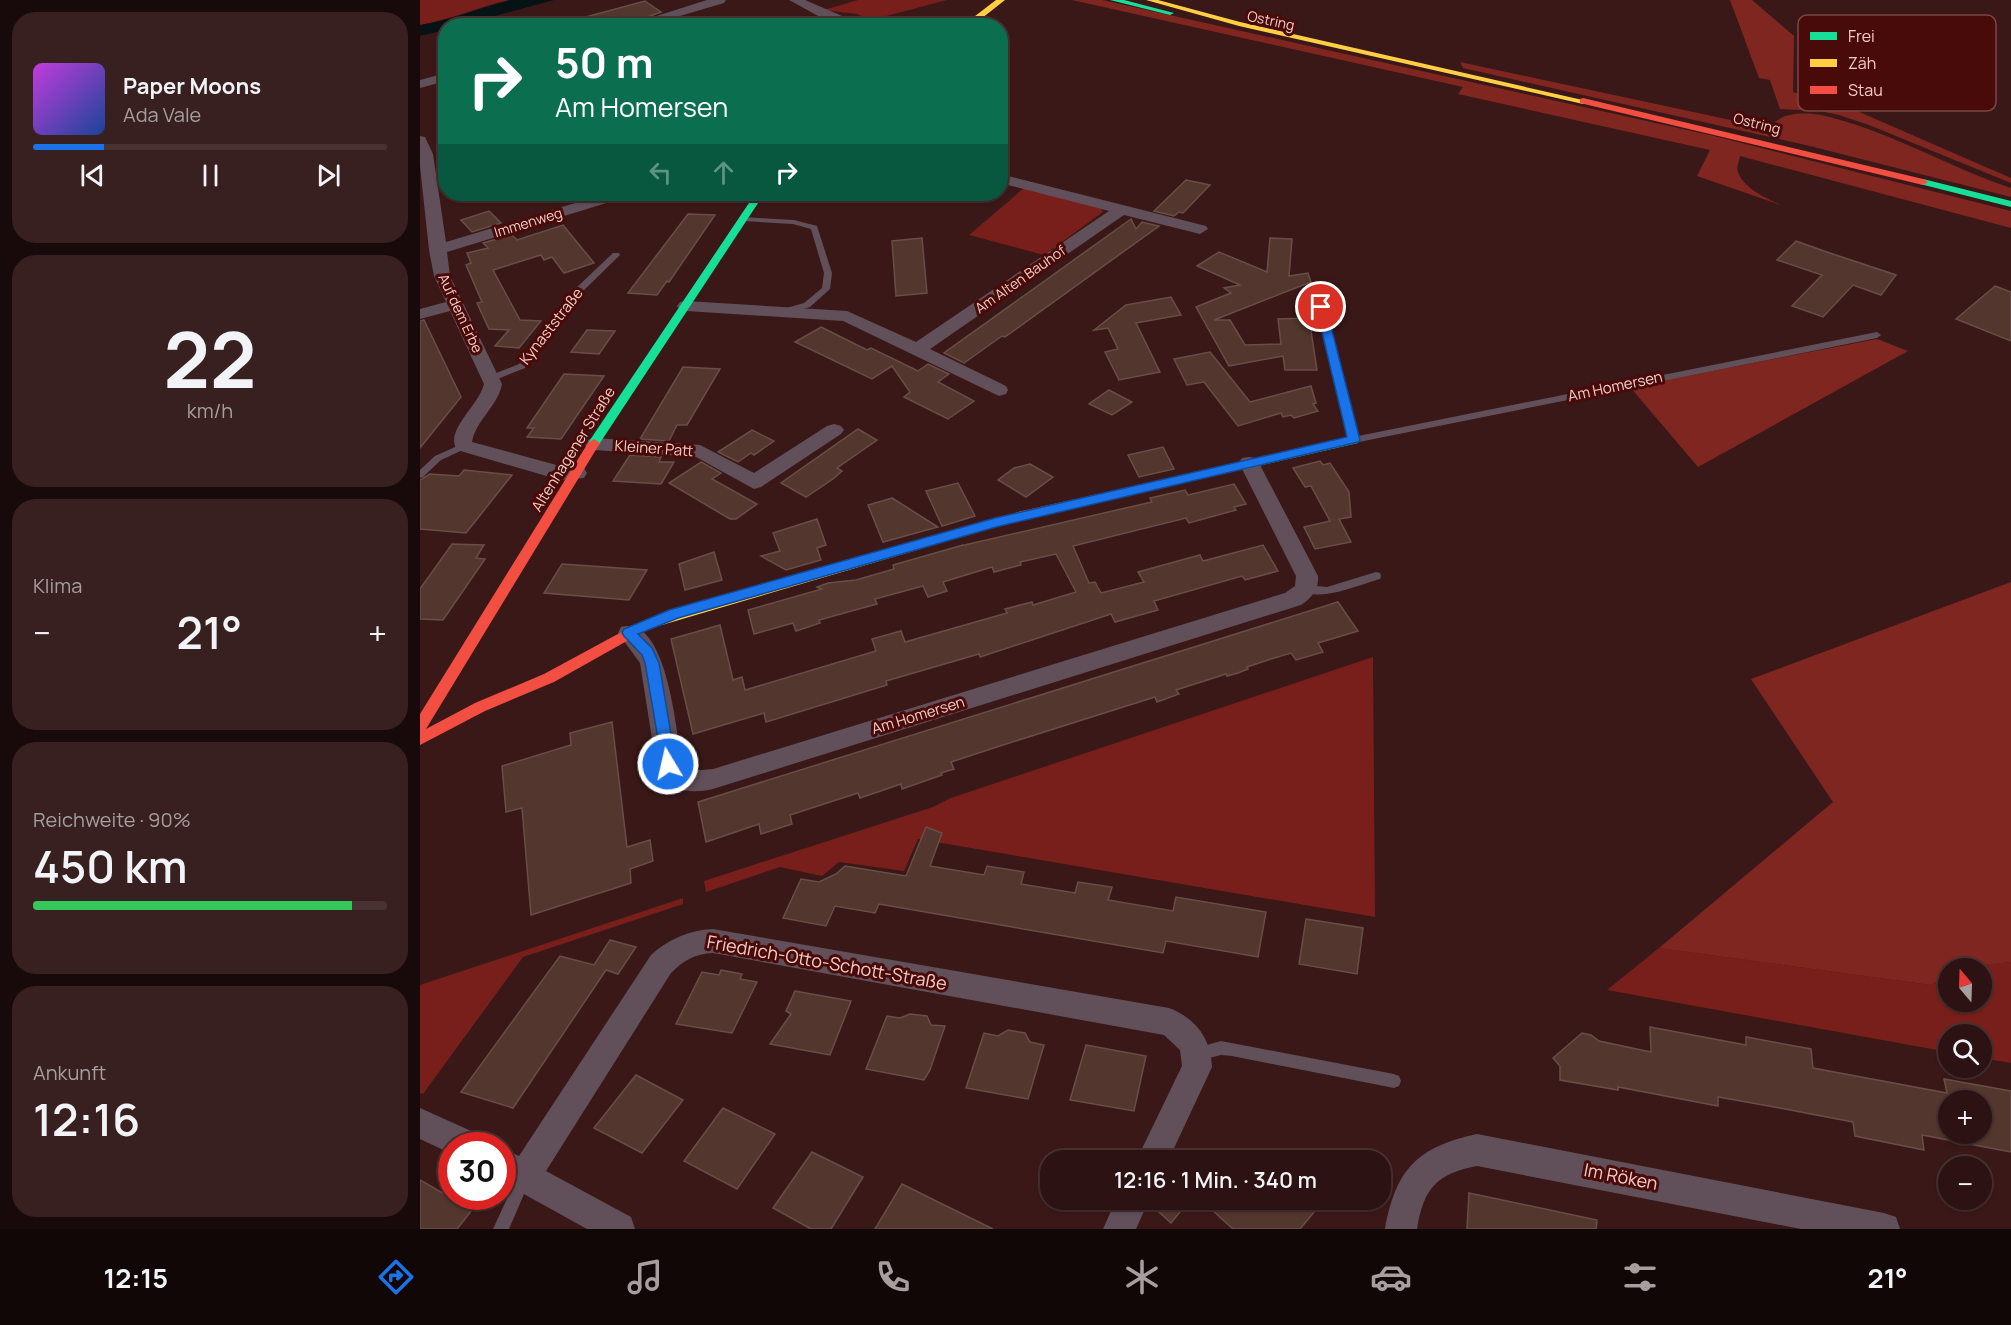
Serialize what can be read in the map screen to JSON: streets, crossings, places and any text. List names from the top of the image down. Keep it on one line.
{"streets":{"main road":["Ostring","Am Homersen","Altenhagener Straße"],"street":["Immenweg","Am Alten Bauhof","Auf dem Erbe","Kleiner Patt","Friedrich-Otto-Schott-Straße","Im Röken"],"lane":["Kynaststraße"]},"crossings":[["Immenweg","Auf dem Erbe"],["Auf dem Erbe","Kynaststraße"],["Kleiner Patt","Altenhagener Straße"]],"legend":["Frei","Zäh","Stau"],"north":"top","page":{"turn":["50 m","Am Homersen"],"song":["Paper Moons","Ada Vale"],"tile":[["22","km/h"],"Klima",["Reichweite · 90%","450 km"],["Ankunft","12:16"]],"heat":["−","21°","+"],"map_buttons":["+","−"],"limit":"30","trip":"12:16 · 1 Min. · 340 m","tabs":["12:15","21°"]}}
